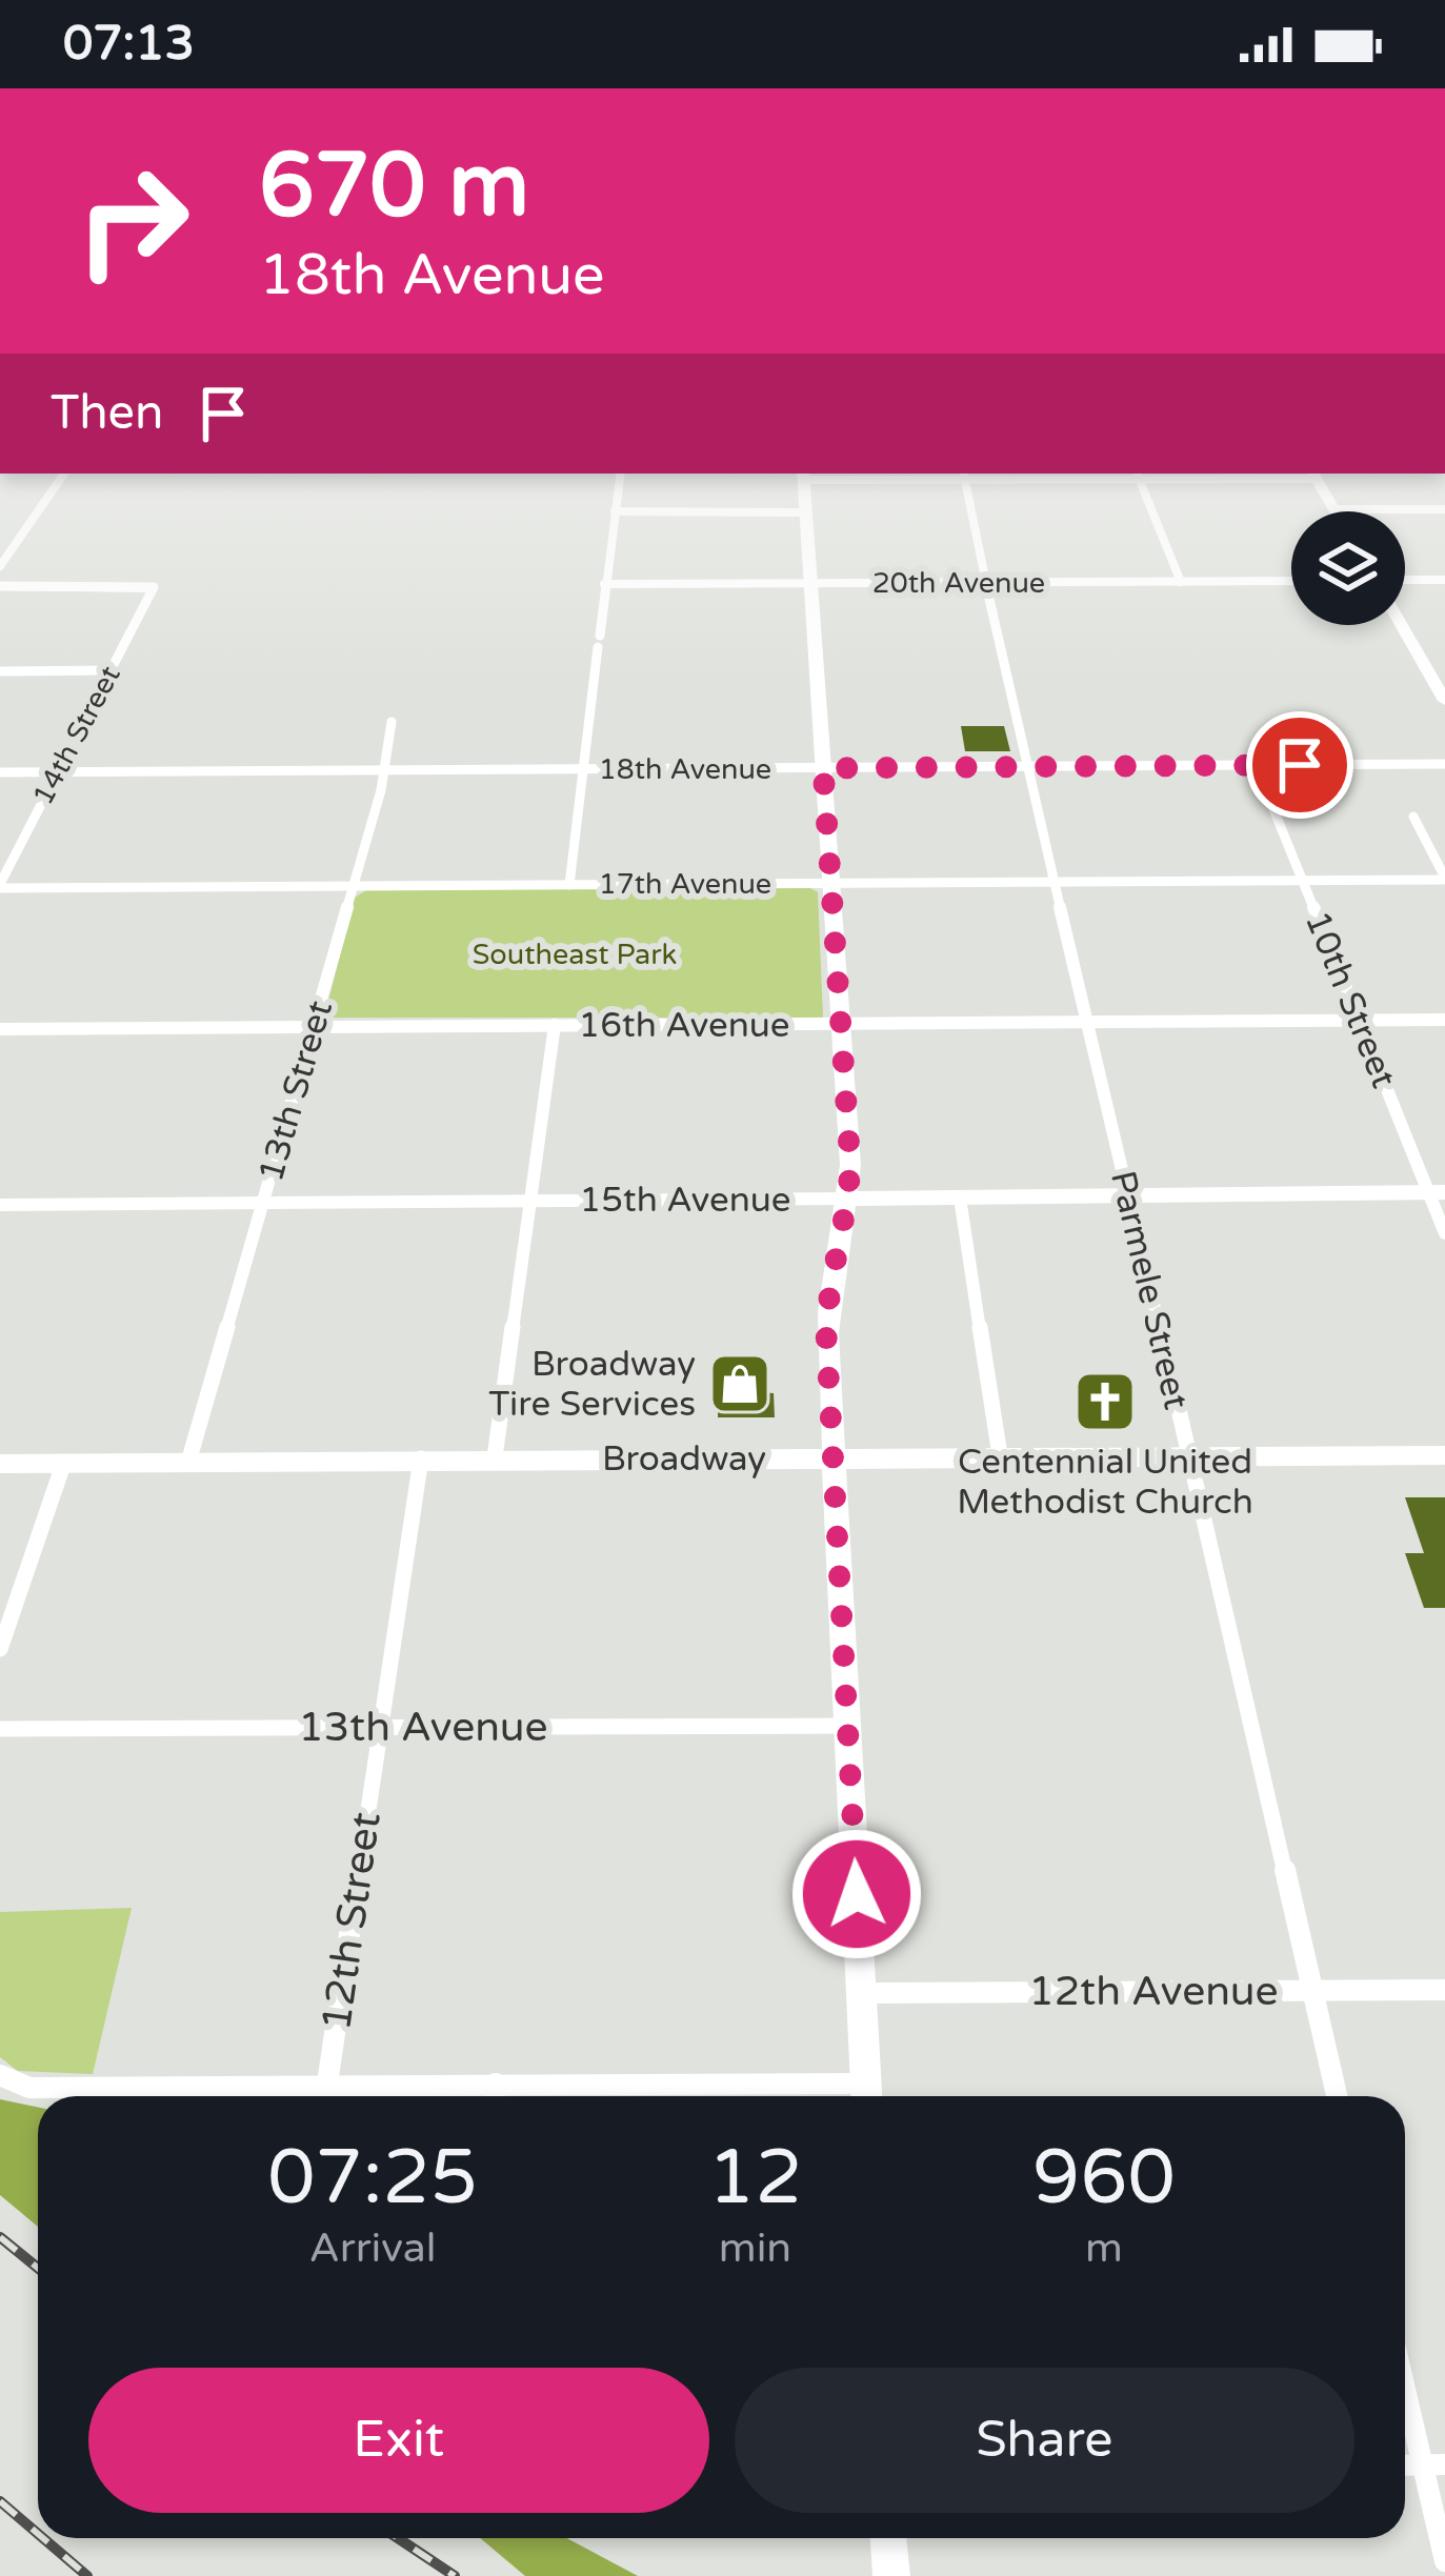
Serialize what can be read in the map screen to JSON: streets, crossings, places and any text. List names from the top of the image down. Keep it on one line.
{"streets":{"main road":["15th Avenue","Broadway"],"street":["20th Avenue","14th Street","18th Avenue","17th Avenue","10th Street","16th Avenue","13th Street","Parmele Street","13th Avenue","12th Street","12th Avenue"]},"crossings":[["20th Avenue","Parmele Street"],["14th Street","18th Avenue"],["14th Street","17th Avenue"],["18th Avenue","10th Street"],["18th Avenue","13th Street"],["18th Avenue","Parmele Street"],["17th Avenue","10th Street"],["17th Avenue","13th Street"],["17th Avenue","Parmele Street"],["10th Street","16th Avenue"],["10th Street","15th Avenue"],["16th Avenue","13th Street"],["16th Avenue","Parmele Street"],["13th Street","15th Avenue"],["13th Street","Broadway"],["15th Avenue","Parmele Street"],["Parmele Street","Broadway"],["Parmele Street","12th Avenue"],["Broadway","12th Street"],["13th Avenue","12th Street"]],"parks":["Southeast Park"],"places":{"shop":["Broadway Tire Services"],"church":["Centennial United Methodist Church"]},"page":{"status":"07:13","turn":["670 m","18th Avenue"],"then":"Then","eta":["07:25","Arrival","12","min","960","m"],"buttons":["Exit","Share"]}}
